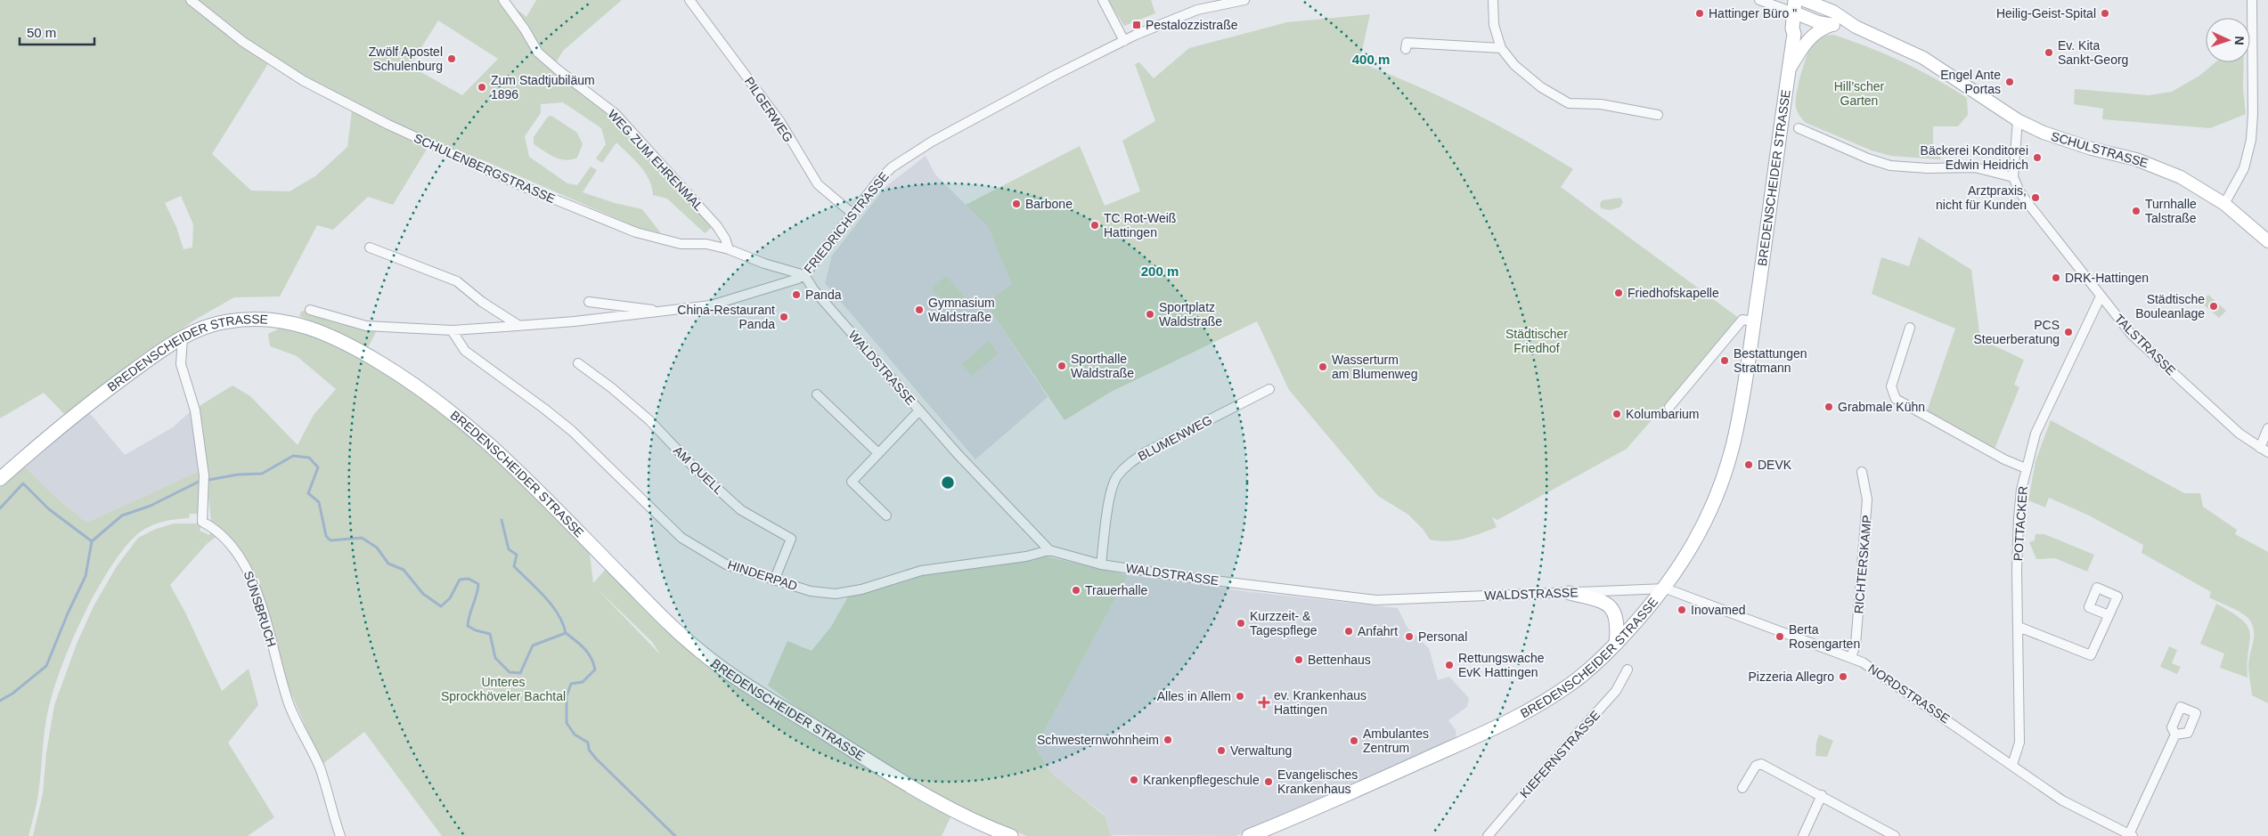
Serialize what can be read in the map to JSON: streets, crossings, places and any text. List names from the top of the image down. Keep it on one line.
{"streets":{"main road":["SCHULSTRASSE","BREDENSCHEIDER STRASSE"],"street":["PILGERWEG","WEG ZUM EHRENMAL","SCHULENBERGSTRASSE","FRIEDRICHSTRASSE","TALSTRASSE","WALDSTRASSE","BLUMENWEG","AM QUELL","POTTACKER","RICHTERSKAMP","HINDERPAD","SÜNSBRUCH","NORDSTRASSE","KIEFERNSTRASSE"]},"crossings":[["PILGERWEG","FRIEDRICHSTRASSE"],["SCHULSTRASSE","BREDENSCHEIDER STRASSE"],["WEG ZUM EHRENMAL","SCHULENBERGSTRASSE"],["SCHULENBERGSTRASSE","FRIEDRICHSTRASSE"],["SCHULENBERGSTRASSE","WALDSTRASSE"],["BREDENSCHEIDER STRASSE","WALDSTRASSE"],["BREDENSCHEIDER STRASSE","SÜNSBRUCH"],["BREDENSCHEIDER STRASSE","NORDSTRASSE"],["FRIEDRICHSTRASSE","WALDSTRASSE"],["FRIEDRICHSTRASSE","HINDERPAD"],["TALSTRASSE","POTTACKER"],["WALDSTRASSE","BLUMENWEG"],["WALDSTRASSE","HINDERPAD"],["WALDSTRASSE","NORDSTRASSE"],["AM QUELL","HINDERPAD"],["POTTACKER","NORDSTRASSE"],["RICHTERSKAMP","NORDSTRASSE"]],"parks":["Hill’scher Garten","Städtischer Friedhof","Unteres Sprockhöveler Bachtal"],"places":{"other":["Hattinger Büro \"","Heilig-Geist-Spital","Ev. Kita Sankt-Georg","Zwölf Apostel Schulenburg","Engel Ante Portas","Zum Stadtjubiläum 1896","Bäckerei Konditorei Edwin Heidrich","Arztpraxis, nicht für Kunden","Barbone","Turnhalle Talstraße","TC Rot-Weiß Hattingen","DRK-Hattingen","Friedhofskapelle","Panda","Städtische Bouleanlage","Gymnasium Waldstraße","Sportplatz Waldstraße","China-Restaurant Panda","PCS Steuerberatung","Bestattungen Stratmann","Sporthalle Waldstraße","Wasserturm am Blumenweg","Grabmale Kühn","Kolumbarium","DEVK","Trauerhalle","Inovamed","Kurzzeit- & Tagespflege","Anfahrt","Personal","Berta Rosengarten","Bettenhaus","Rettungswache EvK Hattingen","Pizzeria Allegro","Alles in Allem","Schwesternwohnheim","Ambulantes Zentrum","Verwaltung","Krankenpflegeschule","Evangelisches Krankenhaus"],"transit":["Pestalozzistraße"],"health":["ev. Krankenhaus Hattingen"]},"scale_bar":"50 m","north":"right","rings":["400 m","200 m"]}
